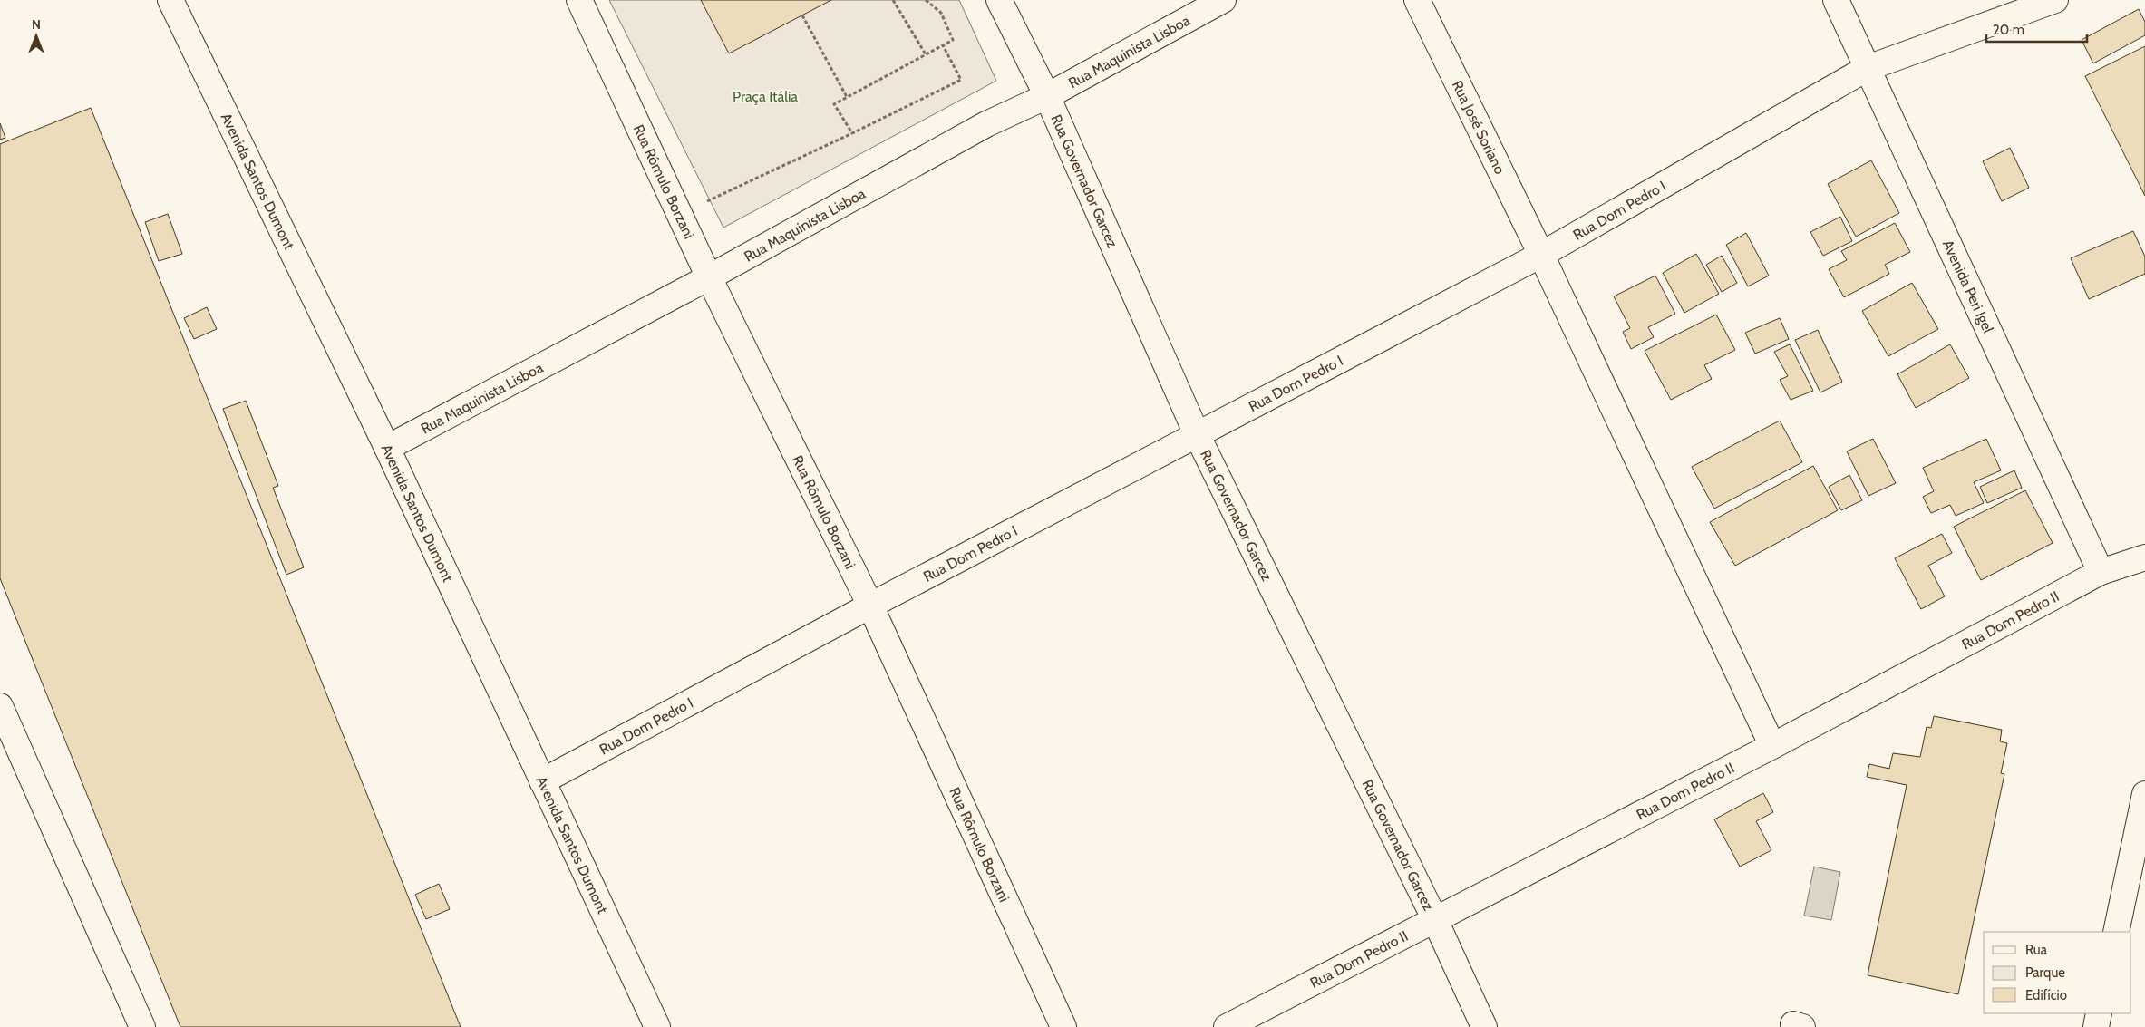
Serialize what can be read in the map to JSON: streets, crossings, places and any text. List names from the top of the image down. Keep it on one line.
{"streets":{"street":["Rua Maquinista Lisboa","Rua José Soriano","Avenida Santos Dumont","Rua Rômulo Borzani","Rua Governador Garcez","Rua Dom Pedro I","Avenida Peri Igel","Rua Dom Pedro II"]},"crossings":[["Rua Maquinista Lisboa","Avenida Santos Dumont"],["Rua Maquinista Lisboa","Rua Rômulo Borzani"],["Rua Maquinista Lisboa","Rua Governador Garcez"],["Rua José Soriano","Rua Dom Pedro I"],["Rua José Soriano","Rua Dom Pedro II"],["Avenida Santos Dumont","Rua Dom Pedro I"],["Rua Rômulo Borzani","Rua Dom Pedro I"],["Rua Governador Garcez","Rua Dom Pedro I"],["Rua Governador Garcez","Rua Dom Pedro II"],["Rua Dom Pedro I","Avenida Peri Igel"],["Avenida Peri Igel","Rua Dom Pedro II"]],"parks":["Praça Itália"],"legend":["Rua","Parque","Edifício"],"scale_bar":"20 m","north":"top"}
